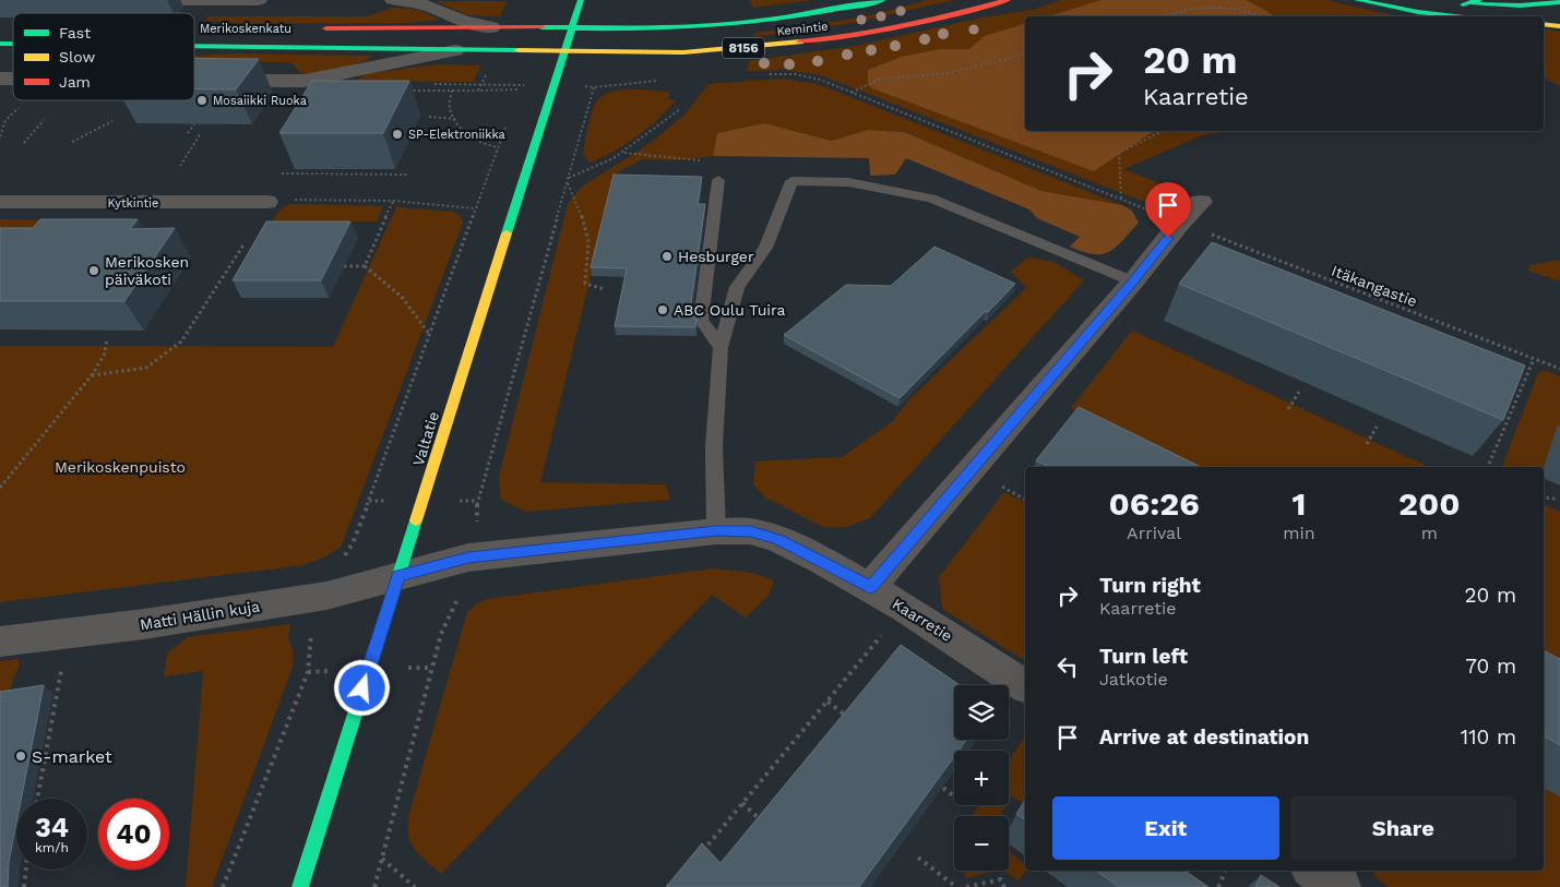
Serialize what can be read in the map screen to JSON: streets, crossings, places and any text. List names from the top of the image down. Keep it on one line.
{"streets":{"main road":["Merikoskenkatu","Kemintie","8156","Valtatie"],"street":["Kytkintie","Matti Hällin kuja","Kaarretie"],"path":["Itäkangastie"]},"crossings":[["Merikoskenkatu","Kemintie"],["Merikoskenkatu","Valtatie"],["Kemintie","Valtatie"],["Valtatie","Matti Hällin kuja"],["Valtatie","Kaarretie"],["Matti Hällin kuja","Kaarretie"]],"parks":["Merikoskenpuisto"],"places":["Mosaiikki Ruoka","SP-Elektroniikka","Hesburger","Merikosken päiväkoti","ABC Oulu Tuira","S-market"],"legend":["Fast","Slow","Jam"],"page":{"turn":["20 m","Kaarretie"],"eta":["06:26","Arrival","1","min","200","m"],"list":[{"name":"Turn right","note":"Kaarretie","value":"20 m"},{"name":"Turn left","note":"Jatkotie","value":"70 m"},{"name":"Arrive at destination","value":"110 m"}],"map_buttons":["+","−"],"buttons":["Exit","Share"],"speed":"34 km/h","limit":"40"}}
